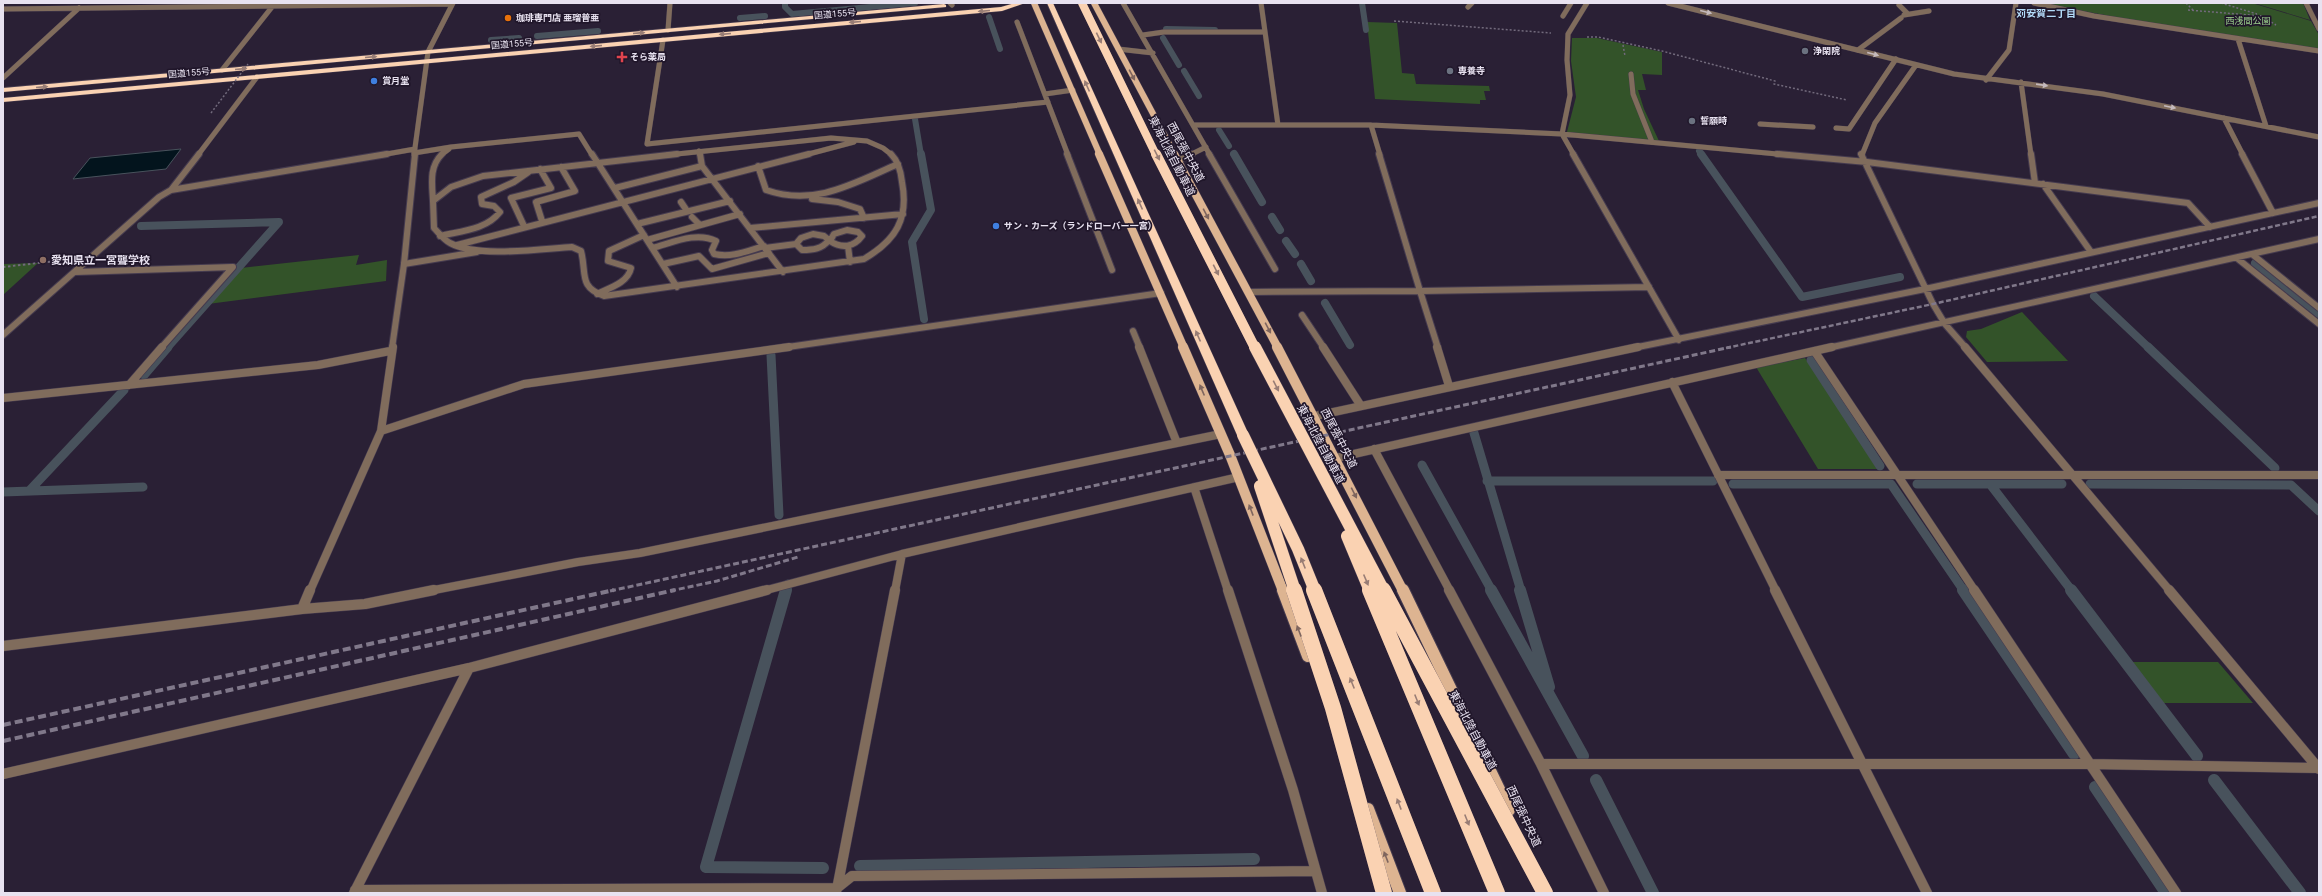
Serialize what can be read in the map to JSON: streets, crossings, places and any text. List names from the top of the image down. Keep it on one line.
{"streets":{"highway":["国道155号","東海北陸自動車道"],"main road":["西尾張中央道"]},"crossings":[["西尾張中央道","東海北陸自動車道"]],"districts":["苅安賀二丁目"],"parks":["西浅間公園"],"places":{"other":["珈琲専門店 亜瑠普亜","浄閑院","専養寺","賞月堂","誓願時","サン・カーズ（ランドローバー一宮）","愛知県立一宮聾学校"],"health":["そら薬局"]}}
